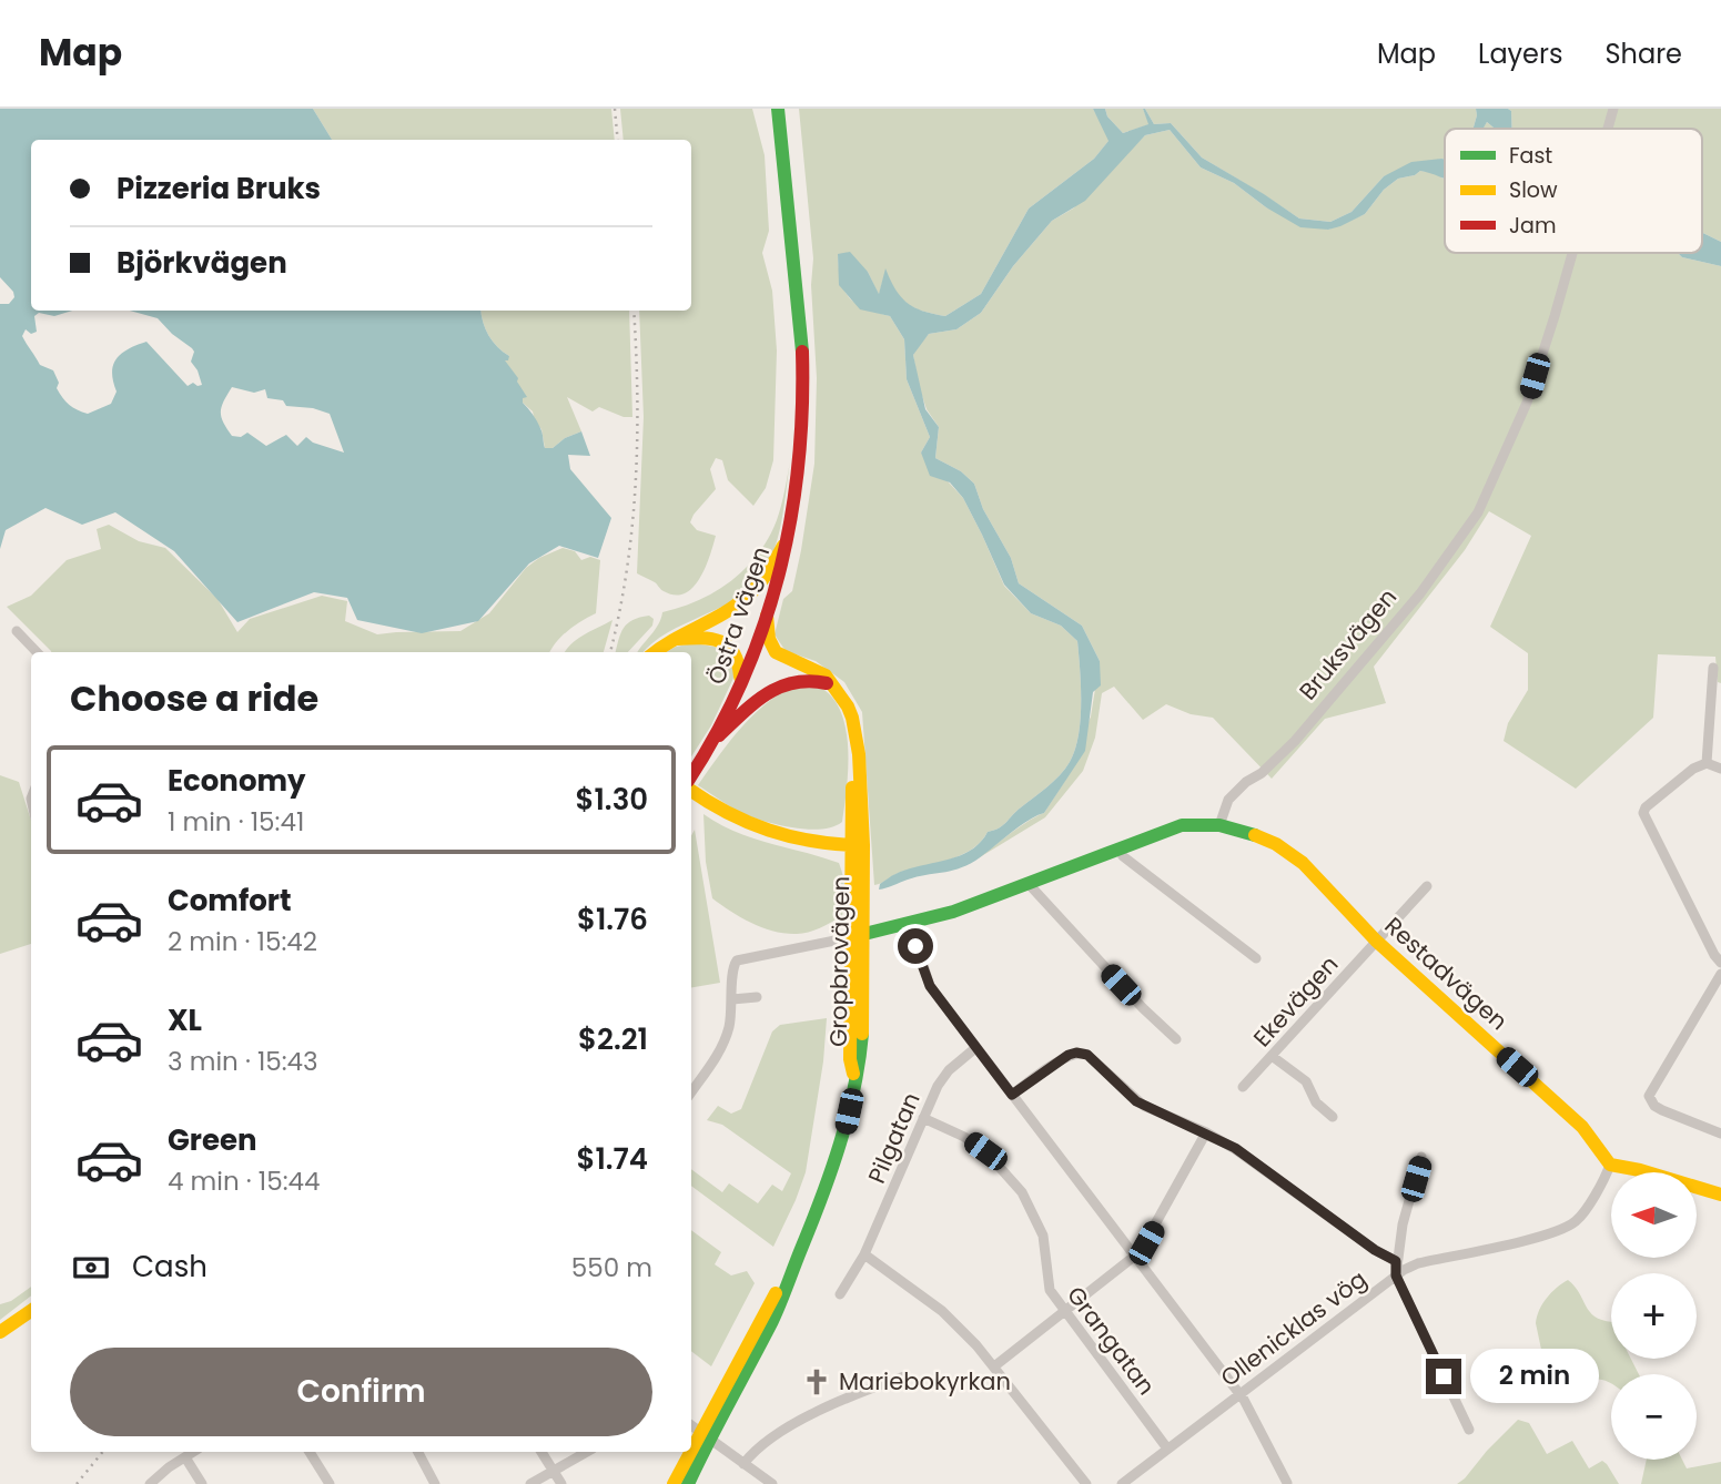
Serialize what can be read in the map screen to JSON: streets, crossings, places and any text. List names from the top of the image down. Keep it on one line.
{"streets":{"street":["Östra vägen","Bruksvägen","Gropbrovägen","Restadvägen","Ekevägen","Pilgatan","Ollenicklas vög","Grangatan"]},"crossings":[["Bruksvägen","Restadvägen"],["Restadvägen","Ekevägen"],["Restadvägen","Ollenicklas vög"],["Pilgatan","Grangatan"],["Ollenicklas vög","Grangatan"]],"places":{"church":["Mariebokyrkan"]},"legend":["Fast","Slow","Jam"],"north":"left","page":{"header":"Map","nav":["Map","Layers","Share"],"banner":["Pizzeria Bruks","Björkvägen"],"heading":"Choose a ride","list":[{"name":"Economy","note":"1 min · 15:41","value":"$1.30"},{"name":"Comfort","note":"2 min · 15:42","value":"$1.76"},{"name":"XL","note":"3 min · 15:43","value":"$2.21"},{"name":"Green","note":"4 min · 15:44","value":"$1.74"}],"map_buttons":["+","−"],"pay":["Cash","550 m"],"buttons":"Confirm","bubble":"2 min"}}
